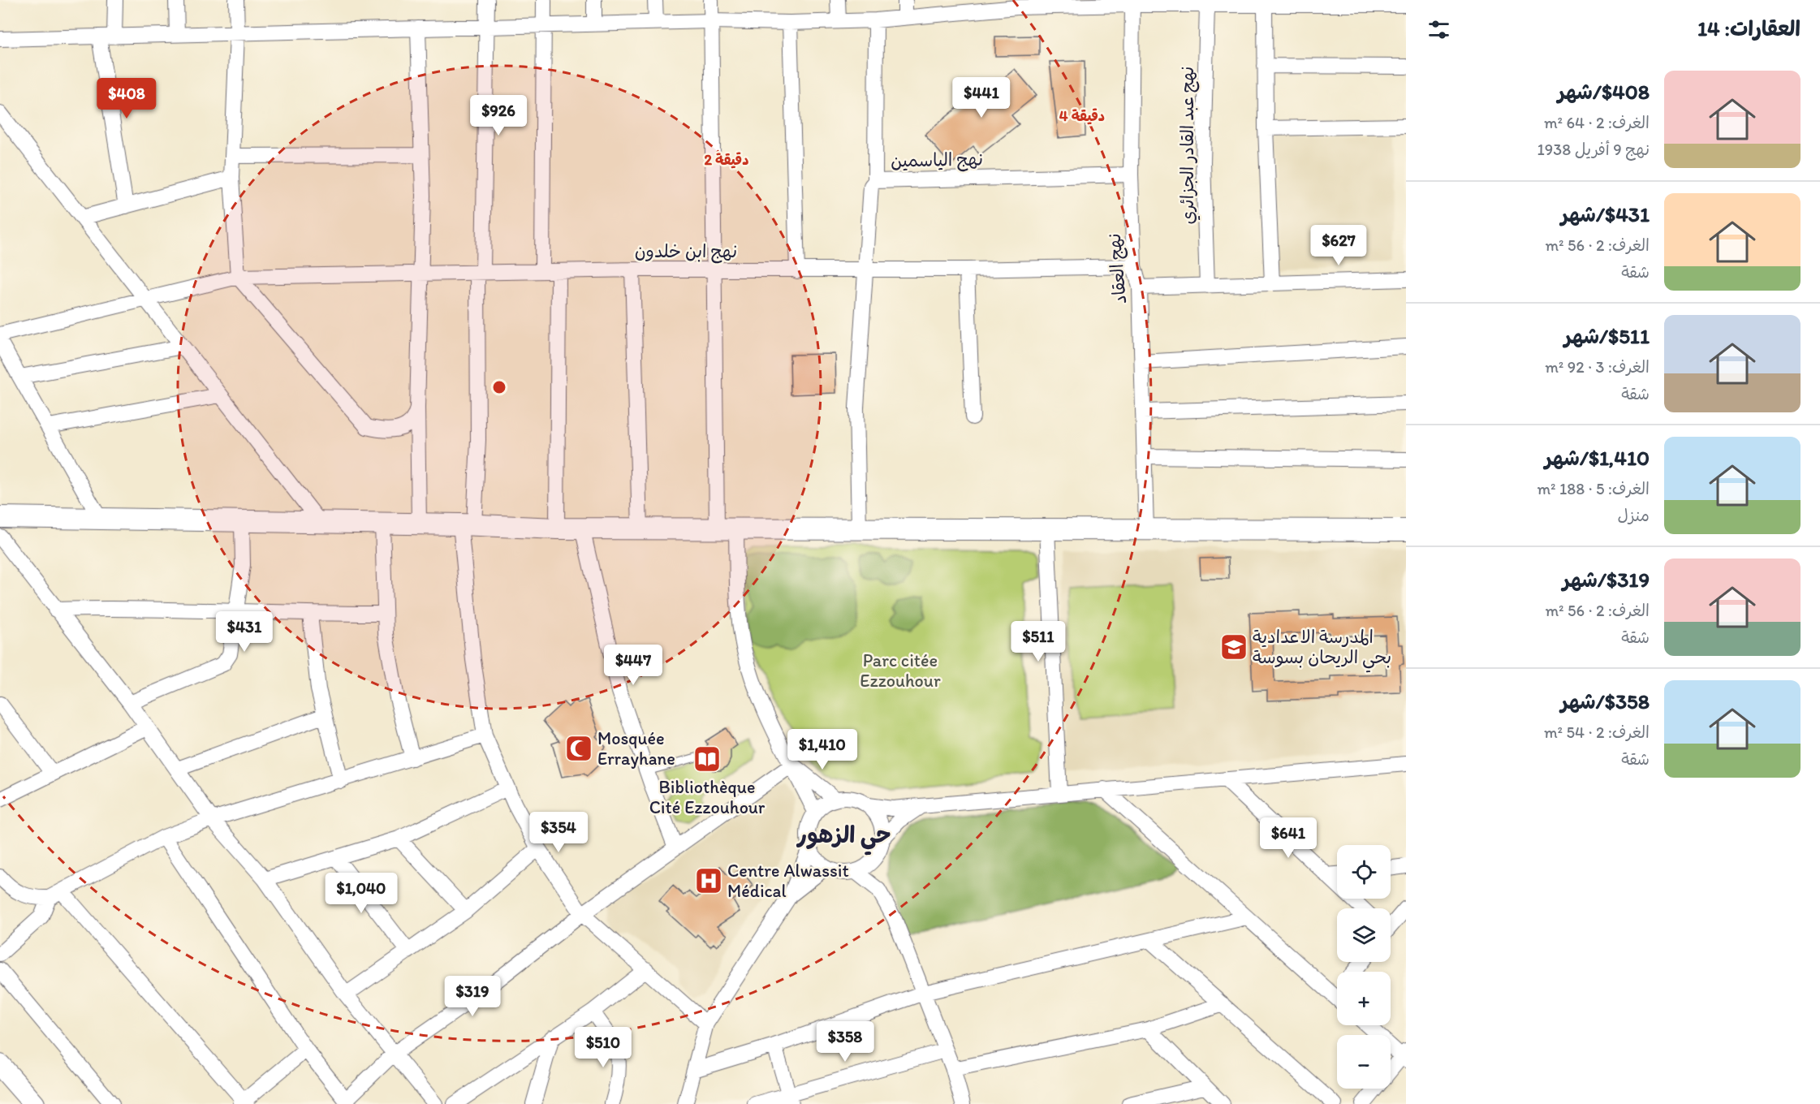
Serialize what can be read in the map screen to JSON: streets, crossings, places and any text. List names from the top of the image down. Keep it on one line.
{"streets":{"street":["نهج عبد القادر الجزائري","نهج الياسمين","نهج ابن خلدون","نهج العقاد"]},"crossings":[["نهج الياسمين","نهج العقاد"],["نهج ابن خلدون","نهج العقاد"]],"districts":["حي الزهور"],"parks":["Parc citée Ezzouhour"],"places":{"school or university":["المدرسة الاعدادية بحي الريحان بسوسة"],"mosque":["Mosquée Errayhane"],"library":["Bibliothèque Cité Ezzouhour"],"hospital":["Centre Alwassit Médical"]},"page":{"heading":"العقارات: 14","list":[{"name":"$408/شهر","note":"الغرف: 2 · 64 m² · نهج 9 أفريل 1938"},{"name":"$431/شهر","note":"الغرف: 2 · 56 m² · شقة"},{"name":"$511/شهر","note":"الغرف: 3 · 92 m² · شقة"},{"name":"$1,410/شهر","note":"الغرف: 5 · 188 m² · منزل"},{"name":"$319/شهر","note":"الغرف: 2 · 56 m² · شقة"},{"name":"$358/شهر","note":"الغرف: 2 · 54 m² · شقة"}],"price":["$441","$408","$926","$627","$431","$511","$447","$1,410","$354","$641","$1,040","$319","$358","$510"],"map_buttons":["+","−"]},"rings":["4 دقيقة","2 دقيقة"]}
